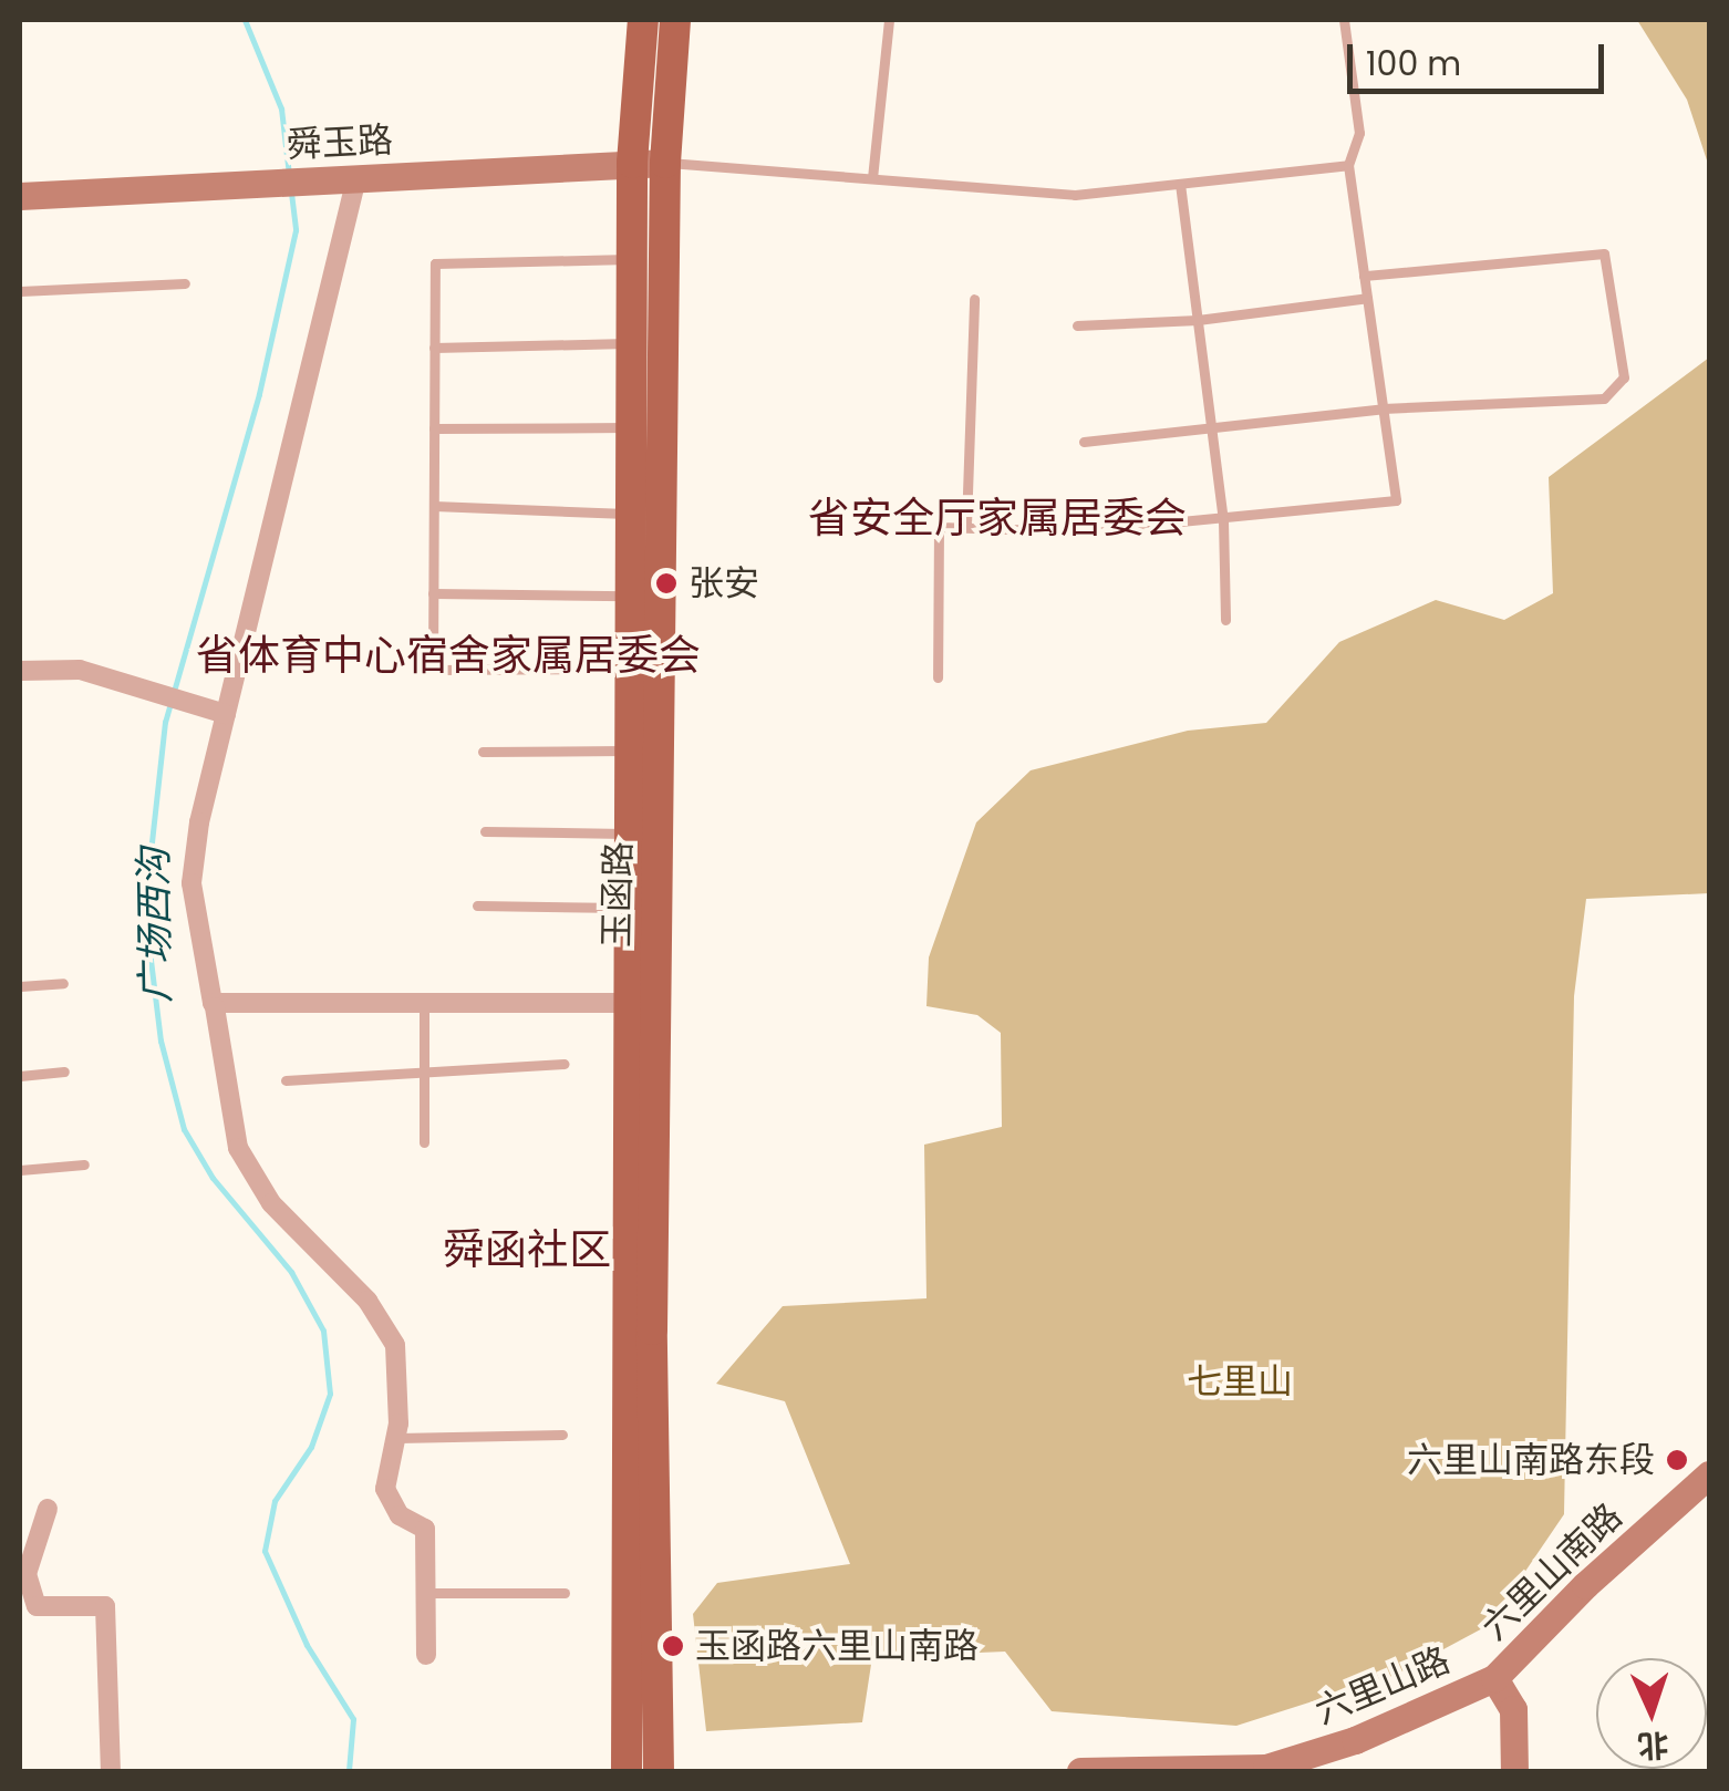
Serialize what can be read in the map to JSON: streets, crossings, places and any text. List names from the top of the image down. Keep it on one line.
{"streets":{"main road":["玉函路"],"street":["舜玉路","六里山南路","六里山路"]},"crossings":[["舜玉路","玉函路"],["六里山南路","六里山路"]],"districts":["省安全厅家属居委会","省体育中心宿舍家属居委会","舜函社区"],"water":["广场西沟"],"parks":["七里山"],"places":["张安","六里山南路东段","玉函路六里山南路"],"scale_bar":"100 m","north":"bottom"}
